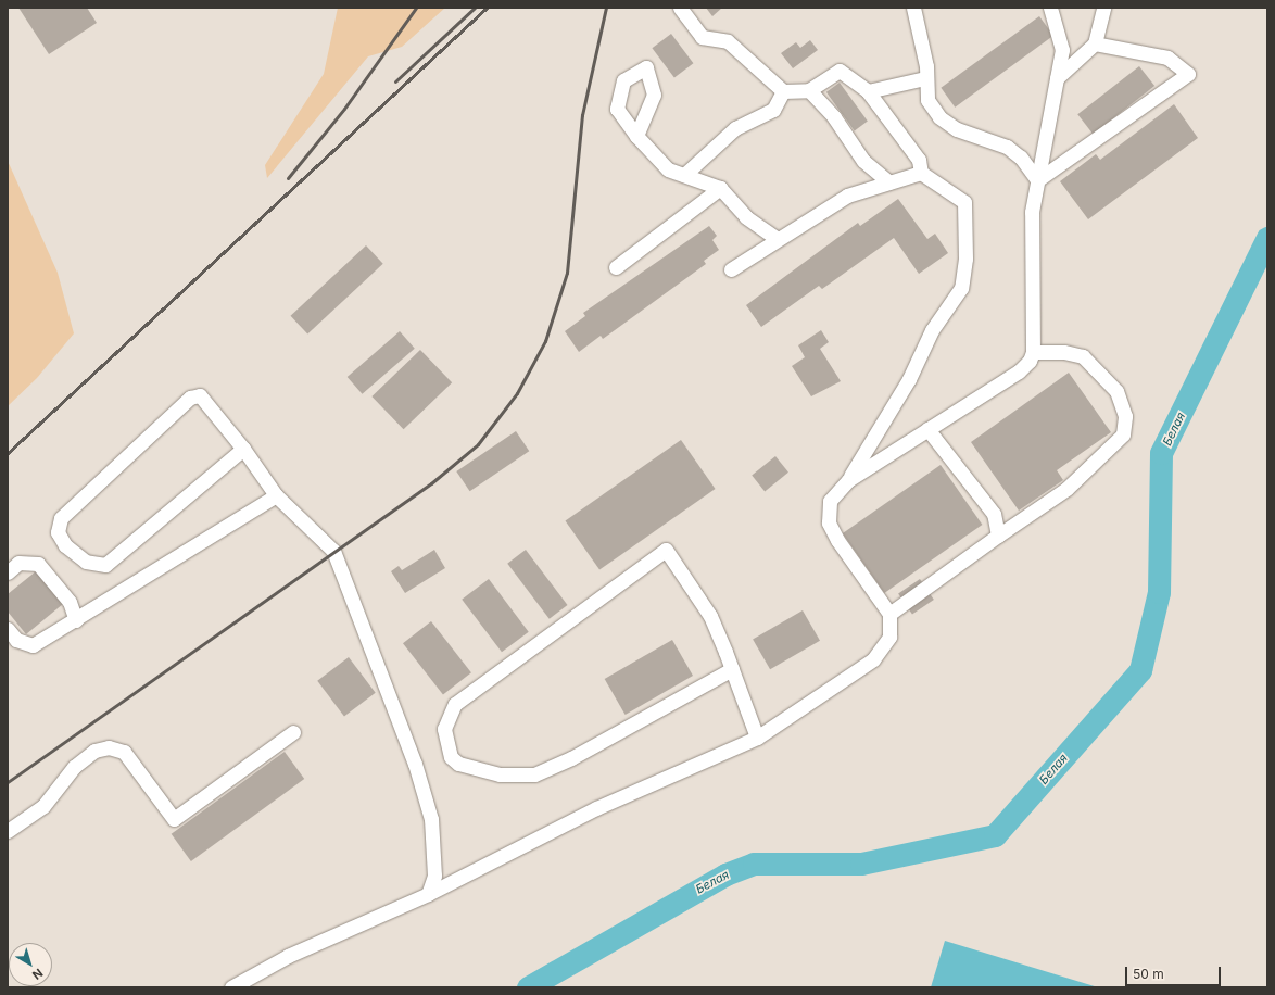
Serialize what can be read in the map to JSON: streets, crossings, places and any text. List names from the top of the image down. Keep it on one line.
{"water":["Белая"],"scale_bar":"50 m","north":"bottom right"}
